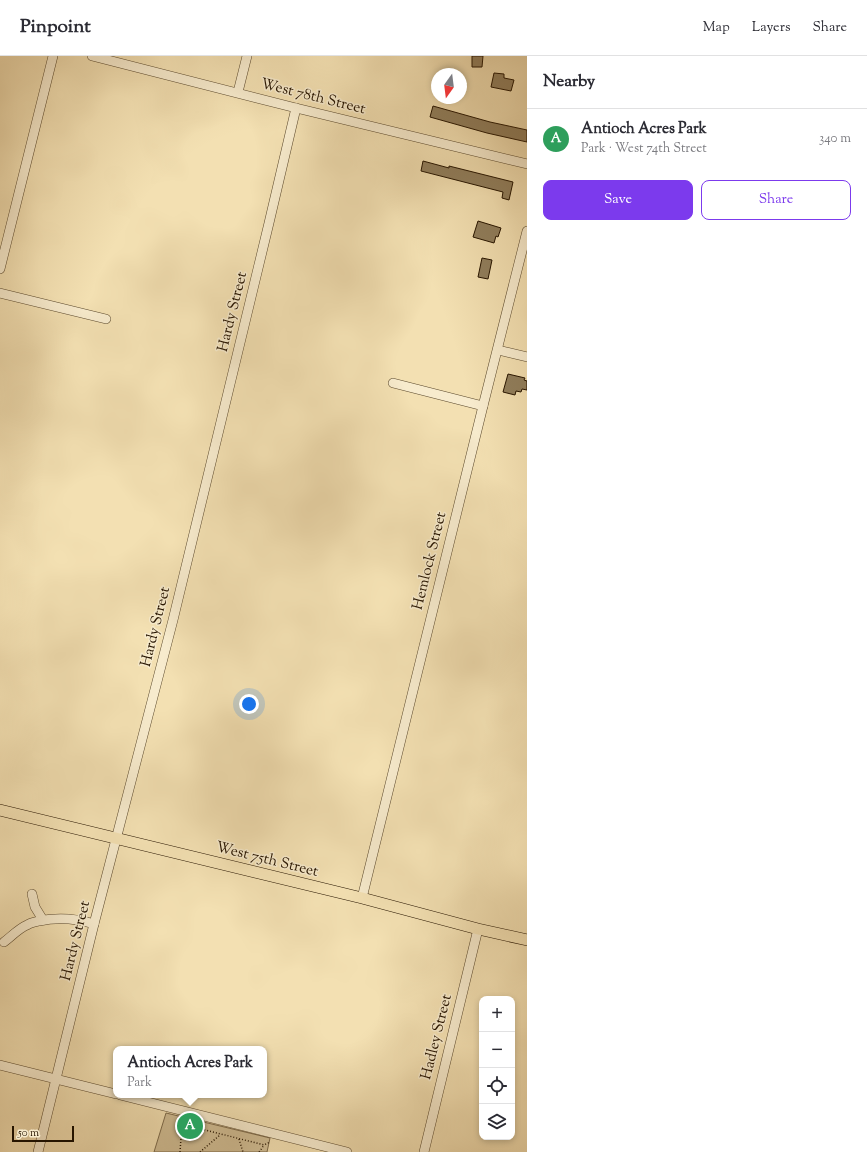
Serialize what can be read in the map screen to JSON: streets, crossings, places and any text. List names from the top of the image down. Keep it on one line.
{"streets":{"main road":["West 75th Street"],"street":["West 78th Street","Hardy Street","Hemlock Street","Hadley Street"]},"crossings":[["West 78th Street","Hardy Street"],["Hardy Street","West 75th Street"],["Hemlock Street","West 75th Street"],["West 75th Street","Hadley Street"]],"scale_bar":"50 m","north":"bottom","page":{"header":"Pinpoint","nav":["Map","Layers","Share"],"heading":"Nearby","list":[{"mark":"A","name":"Antioch Acres Park","note":"Park · West 74th Street","value":"340 m"}],"buttons":["Save","Share"],"map_buttons":["+","−"],"popup":["Antioch Acres Park","Park"],"pins":"A","scale":"50 m"}}
